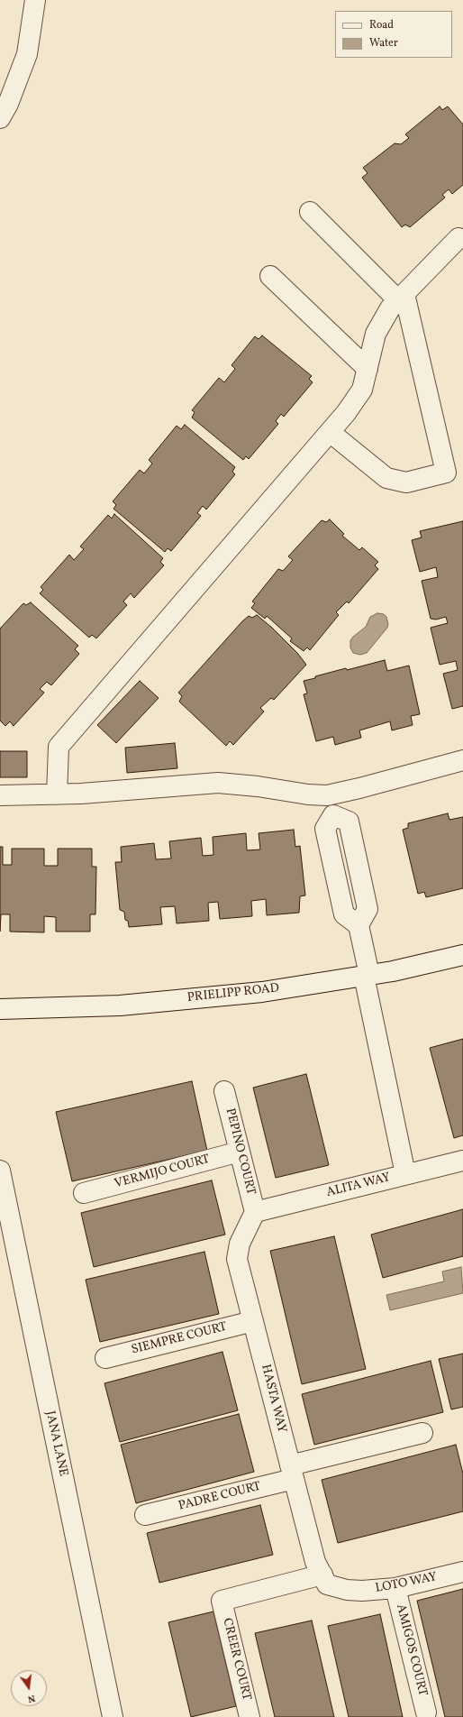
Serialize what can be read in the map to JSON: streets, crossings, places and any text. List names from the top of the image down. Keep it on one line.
{"streets":{"street":["PRIELIPP ROAD","PEPINO COURT","VERMIJO COURT","ALITA WAY","SIEMPRE COURT","HASTA WAY","JANA LANE","PADRE COURT","LOTO WAY","AMIGOS COURT","CREER COURT"]},"crossings":[["PEPINO COURT","VERMIJO COURT"],["PEPINO COURT","ALITA WAY"],["PEPINO COURT","HASTA WAY"],["ALITA WAY","HASTA WAY"],["SIEMPRE COURT","HASTA WAY"],["HASTA WAY","PADRE COURT"],["HASTA WAY","LOTO WAY"],["HASTA WAY","CREER COURT"],["LOTO WAY","AMIGOS COURT"],["LOTO WAY","CREER COURT"]],"legend":["Road","Water"],"north":"bottom"}
